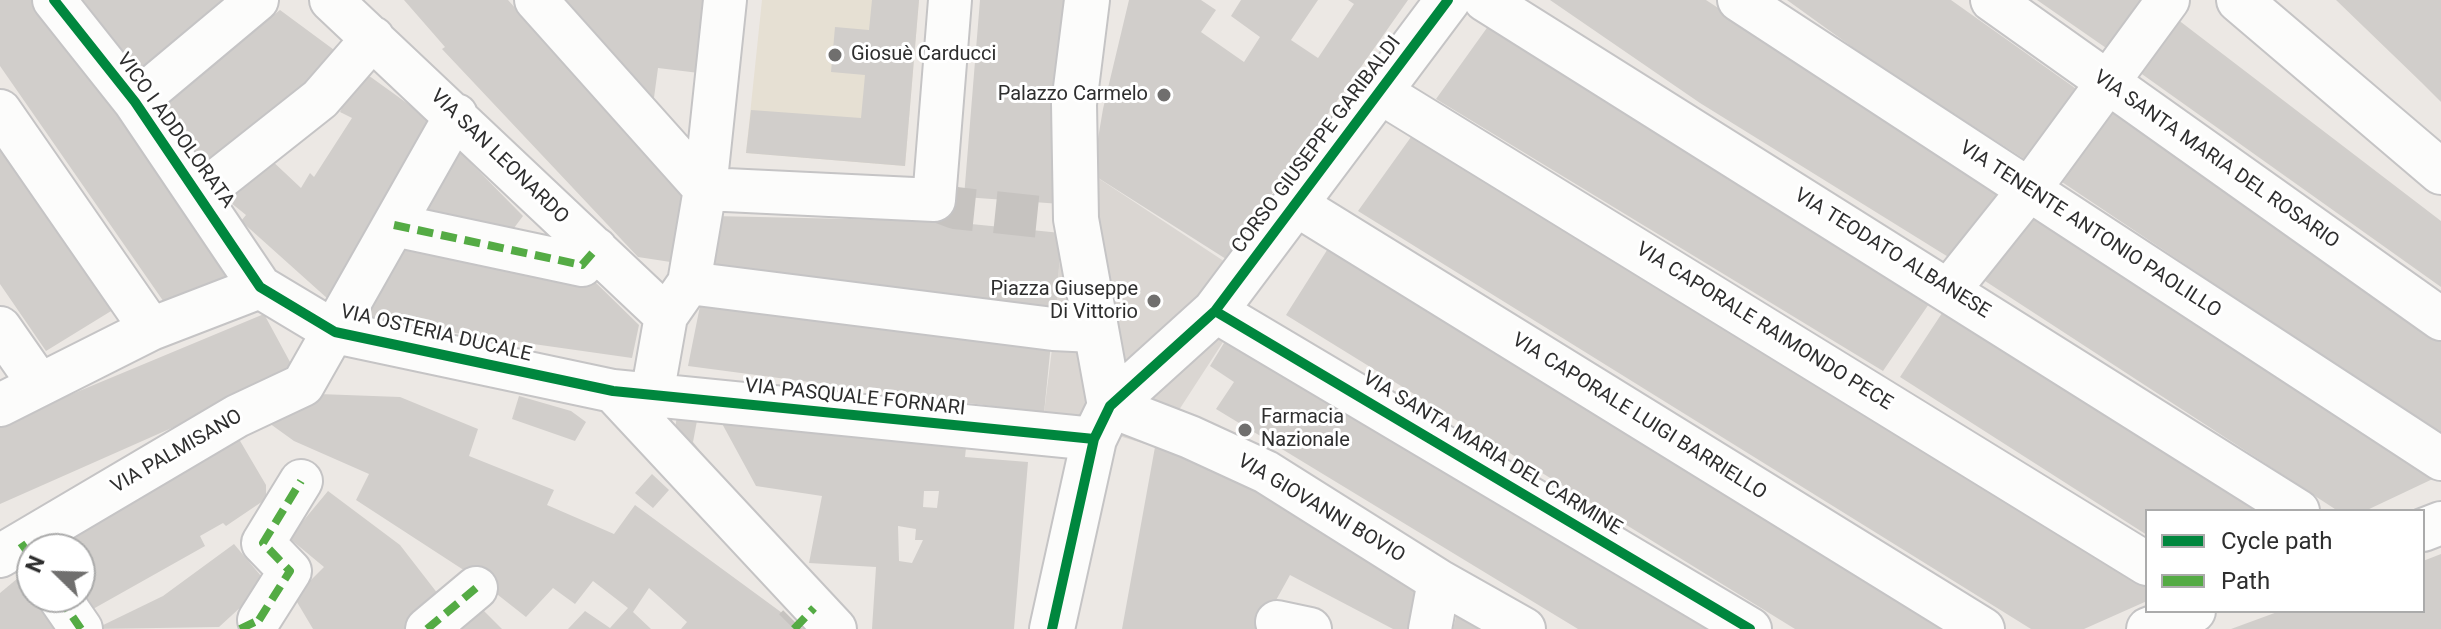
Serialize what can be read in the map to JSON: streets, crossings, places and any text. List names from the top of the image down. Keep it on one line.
{"streets":{"street":["VICO I ADDOLORATA","CORSO GIUSEPPE GARIBALDI","VIA SAN LEONARDO","VIA SANTA MARIA DEL ROSARIO","VIA TENENTE ANTONIO PAOLILLO","VIA TEODATO ALBANESE","VIA CAPORALE RAIMONDO PECE","VIA OSTERIA DUCALE","VIA PASQUALE FORNARI","VIA CAPORALE LUIGI BARRIELLO","VIA PALMISANO","VIA SANTA MARIA DEL CARMINE","VIA GIOVANNI BOVIO"]},"crossings":[["VICO I ADDOLORATA","VIA OSTERIA DUCALE"],["CORSO GIUSEPPE GARIBALDI","VIA CAPORALE RAIMONDO PECE"],["CORSO GIUSEPPE GARIBALDI","VIA CAPORALE LUIGI BARRIELLO"],["CORSO GIUSEPPE GARIBALDI","VIA SANTA MARIA DEL CARMINE"],["VIA SAN LEONARDO","VIA PALMISANO"],["VIA OSTERIA DUCALE","VIA PASQUALE FORNARI"],["VIA OSTERIA DUCALE","VIA PALMISANO"],["VIA PASQUALE FORNARI","VIA GIOVANNI BOVIO"]],"places":["Giosuè Carducci","Palazzo Carmelo","Piazza Giuseppe Di Vittorio","Farmacia Nazionale"],"legend":["Cycle path","Path"],"north":"top left"}
